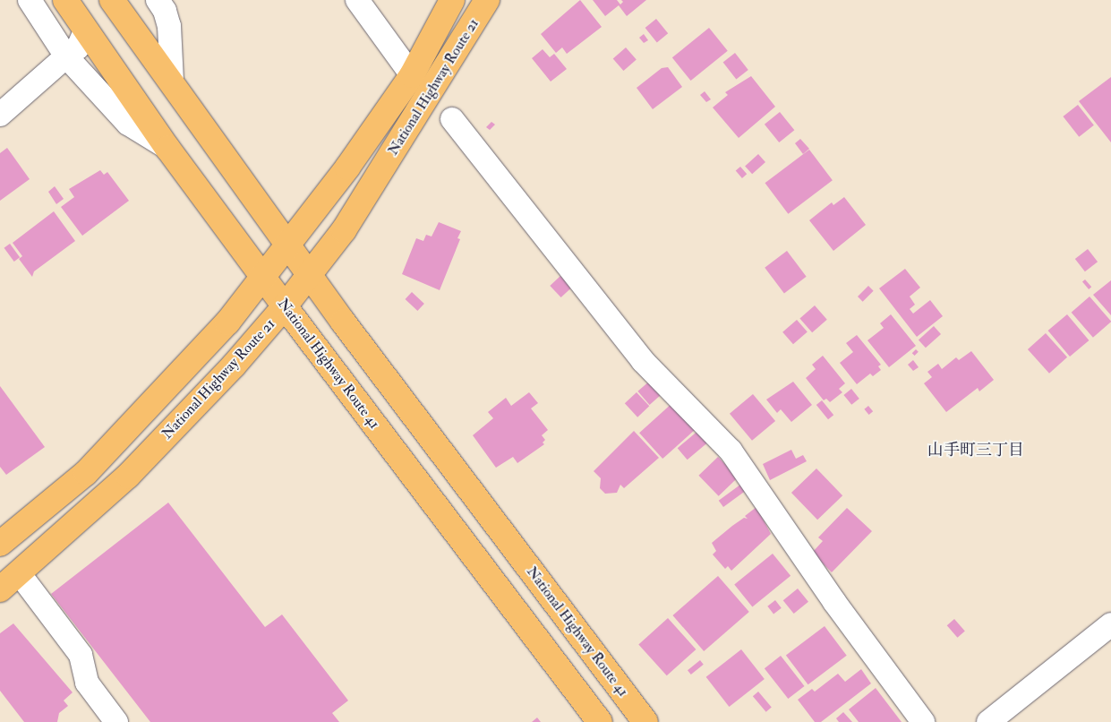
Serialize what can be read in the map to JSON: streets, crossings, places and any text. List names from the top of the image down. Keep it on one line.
{"streets":{"highway":["National Highway Route 21","National Highway Route 41"]},"crossings":[["National Highway Route 21","National Highway Route 41"]],"districts":["山手町三丁目"]}
